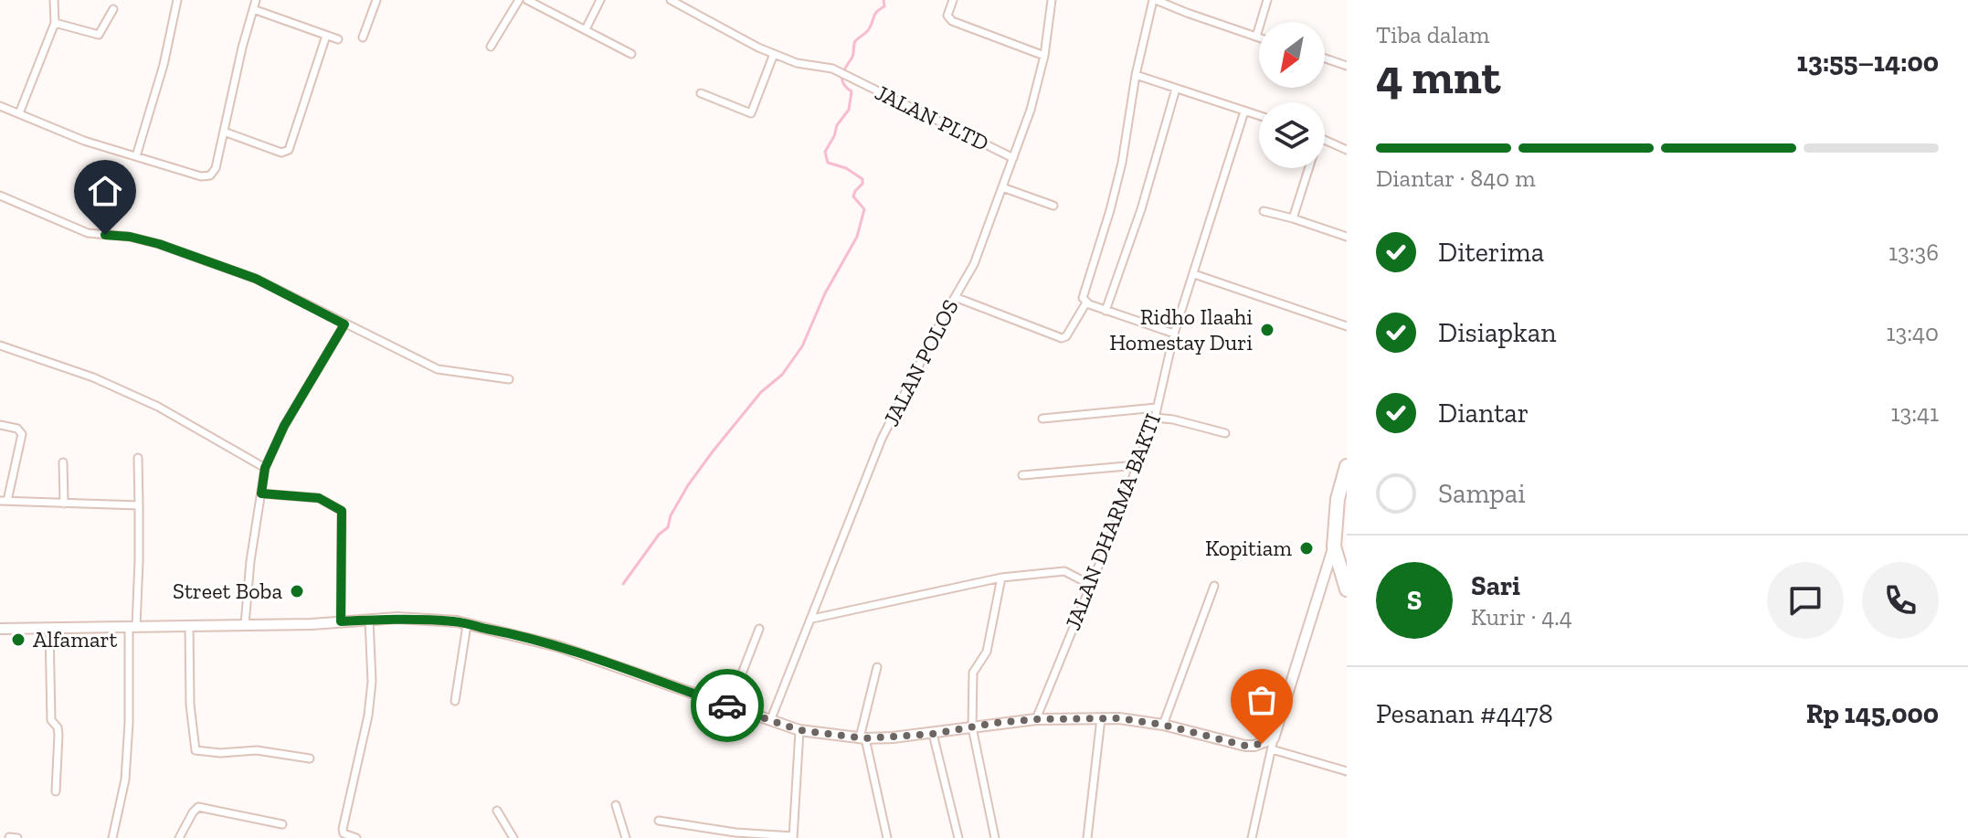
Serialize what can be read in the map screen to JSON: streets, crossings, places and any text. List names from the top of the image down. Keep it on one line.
{"streets":{"street":["JALAN PLTD","JALAN POLOS","JALAN DHARMA BAKTI"]},"crossings":[["JALAN PLTD","JALAN POLOS"]],"places":["Ridho Ilaahi Homestay Duri","Kopitiam","Street Boba","Alfamart"],"north":"bottom left","page":{"heading":["4 mnt","Tiba dalam","13:55–14:00"],"panel":["Sari","Kurir · 4.4","Pesanan #4478","Rp 145,000"],"bar":"Diantar · 840 m","list":[["Diterima","13:36"],["Disiapkan","13:40"],["Diantar","13:41"],"Sampai"],"round":"S"}}
